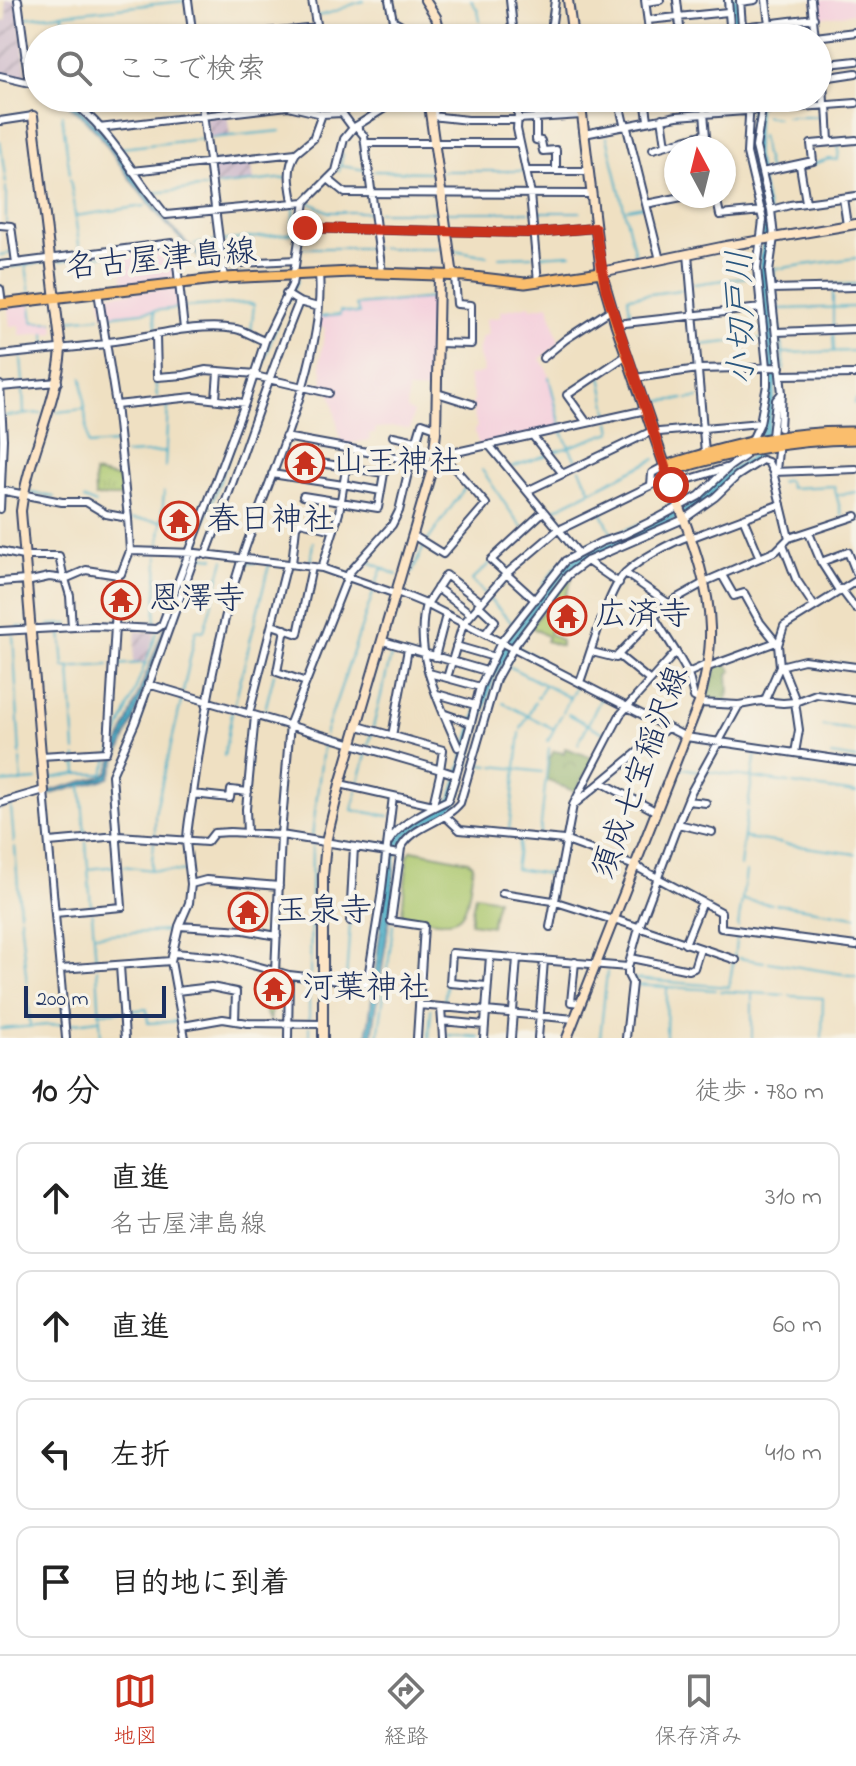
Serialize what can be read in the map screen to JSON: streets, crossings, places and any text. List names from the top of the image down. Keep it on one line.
{"streets":{"main road":["名古屋津島線"],"street":["須成七宝稲沢線"]},"water":["小切戸川"],"places":{"temple":["山王神社","春日神社","恩澤寺","広済寺","玉泉寺","河葉神社"]},"scale_bar":"200 m","north":"top","page":{"search":"ここで検索","scale":"200 m","heading":["10 分","徒歩 · 780 m"],"list":[["直進","名古屋津島線","310 m"],["直進","60 m"],["左折","410 m"],"目的地に到着"],"nav":["地図","経路","保存済み"]}}
